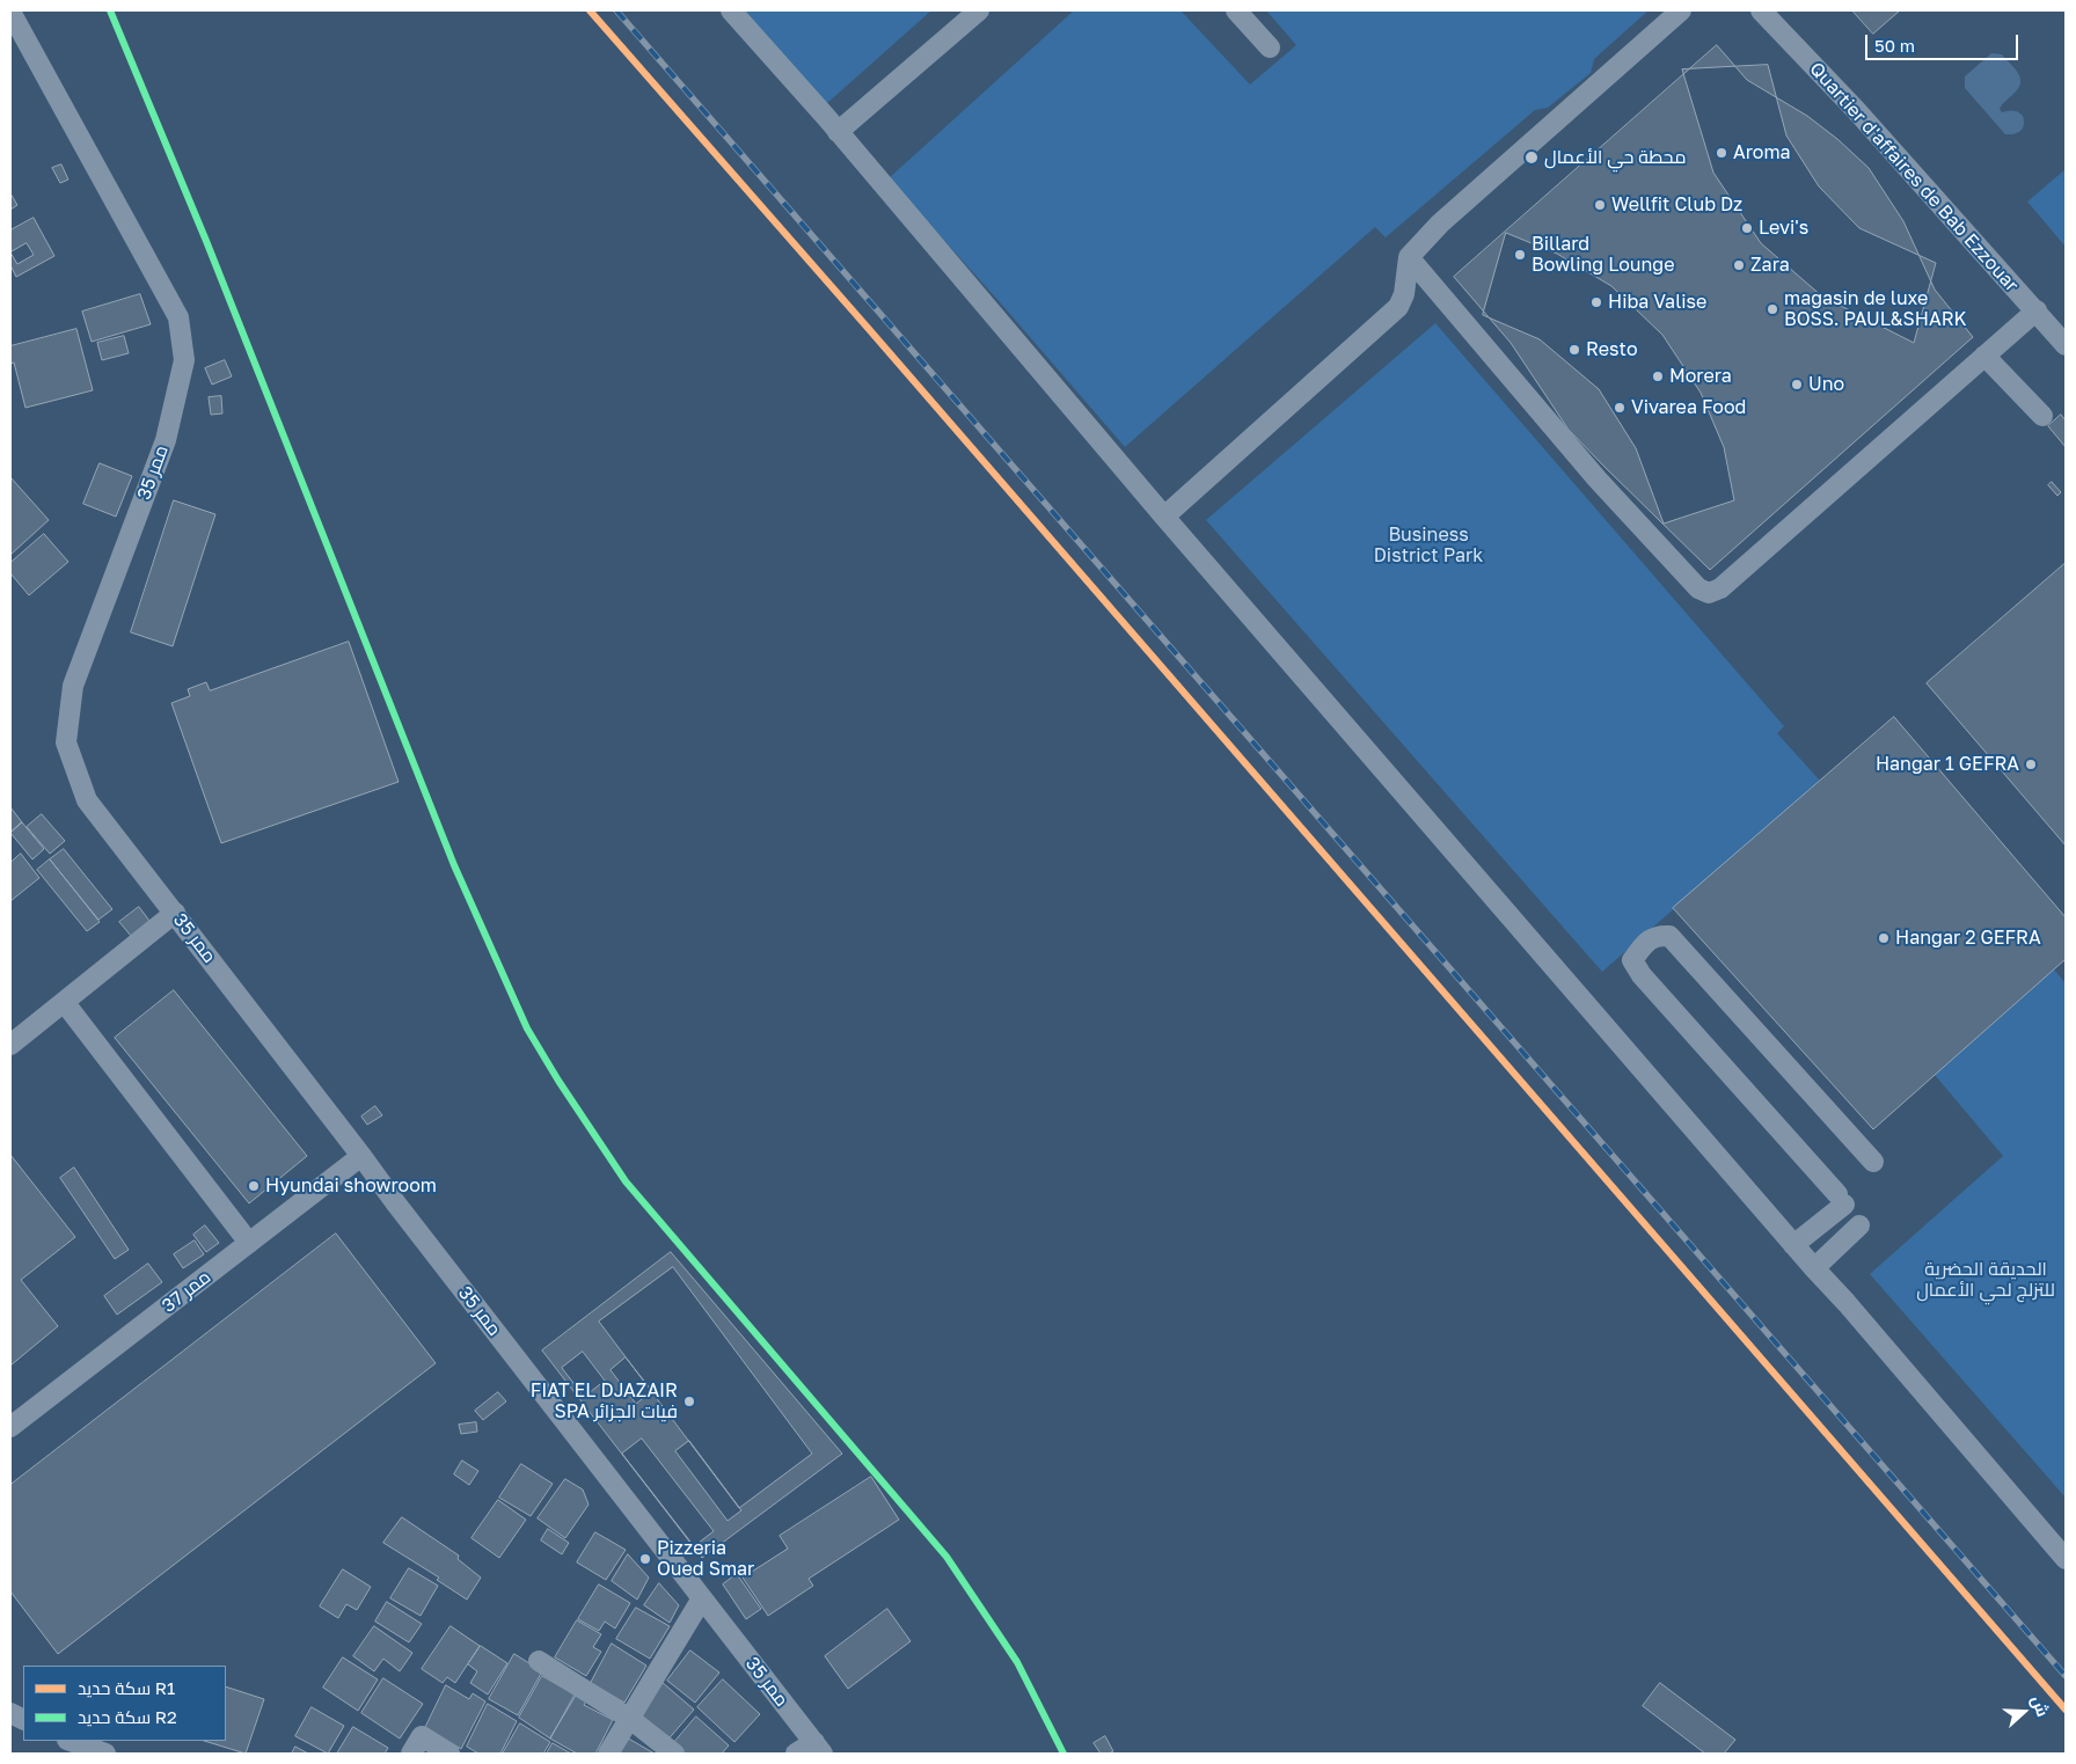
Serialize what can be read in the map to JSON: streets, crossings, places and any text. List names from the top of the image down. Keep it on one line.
{"streets":{"street":["Quartier d'affaires de Bab Ezzouar","ممر 35","ممر 37"]},"crossings":[["ممر 35","ممر 37"]],"parks":["Business District Park","الحديقة الحضرية للتزلج لحي الأعمال"],"places":["Aroma","محطة حي الأعمال","Wellfit Club Dz","Levi's","Billard Bowling Lounge","Zara","Hiba Valise","magasin de luxe BOSS. PAUL&SHARK","Resto","Morera","Uno","Vivarea Food","Hangar 1 GEFRA","Hangar 2 GEFRA","Hyundai showroom","FIAT EL DJAZAIR SPA فيات الجزائر","Pizzeria Oued Smar"],"lines":["rail line R1","rail line R2"],"legend":["سكة حديد R1","سكة حديد R2"],"scale_bar":"50 m","north":"right"}
